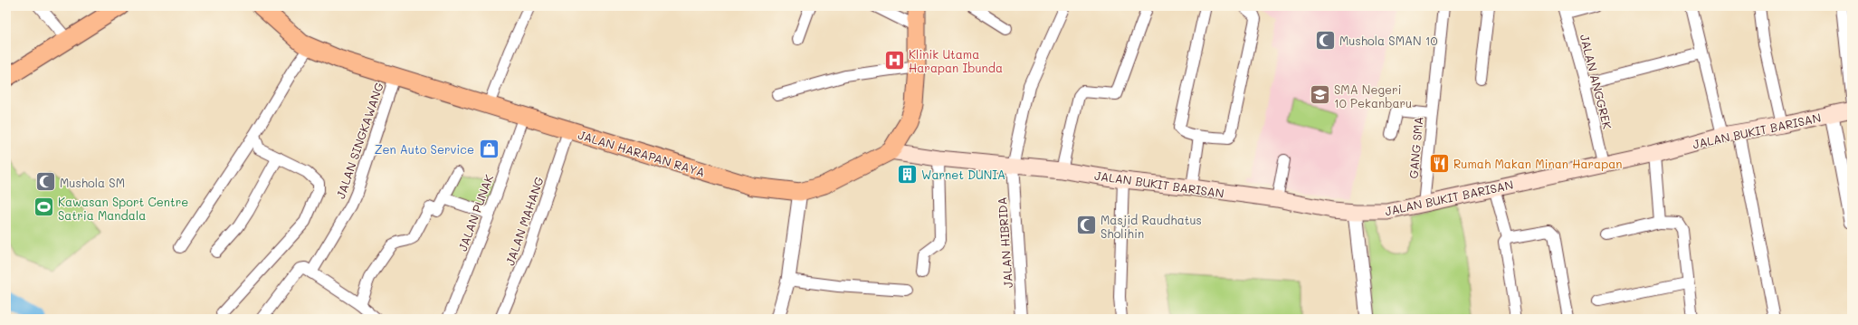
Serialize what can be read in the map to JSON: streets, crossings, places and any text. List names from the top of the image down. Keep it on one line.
{"streets":{"main road":["JALAN BUKIT BARISAN","JALAN HARAPAN RAYA"],"street":["JALAN ANGGREK","JALAN SINGKAWANG","GANG SMA","JALAN PUNAK","JALAN MAHANG","JALAN HIBRIDA"]},"crossings":[["JALAN ANGGREK","JALAN BUKIT BARISAN"],["JALAN BUKIT BARISAN","GANG SMA"],["JALAN BUKIT BARISAN","JALAN HARAPAN RAYA"],["JALAN BUKIT BARISAN","JALAN HIBRIDA"],["JALAN SINGKAWANG","JALAN HARAPAN RAYA"],["JALAN HARAPAN RAYA","JALAN PUNAK"],["JALAN HARAPAN RAYA","JALAN MAHANG"]],"places":{"mosque":["Mushola SMAN 10","Mushola SM","Masjid Raudhatus Sholihin"],"hospital":["Klinik Utama Harapan Ibunda"],"school or university":["SMA Negeri 10 Pekanbaru"],"shop":["Zen Auto Service"],"restaurant":["Rumah Makan Minan Harapan"],"building":["Warnet DUNIA"],"sports":["Kawasan Sport Centre Satria Mandala"]}}
